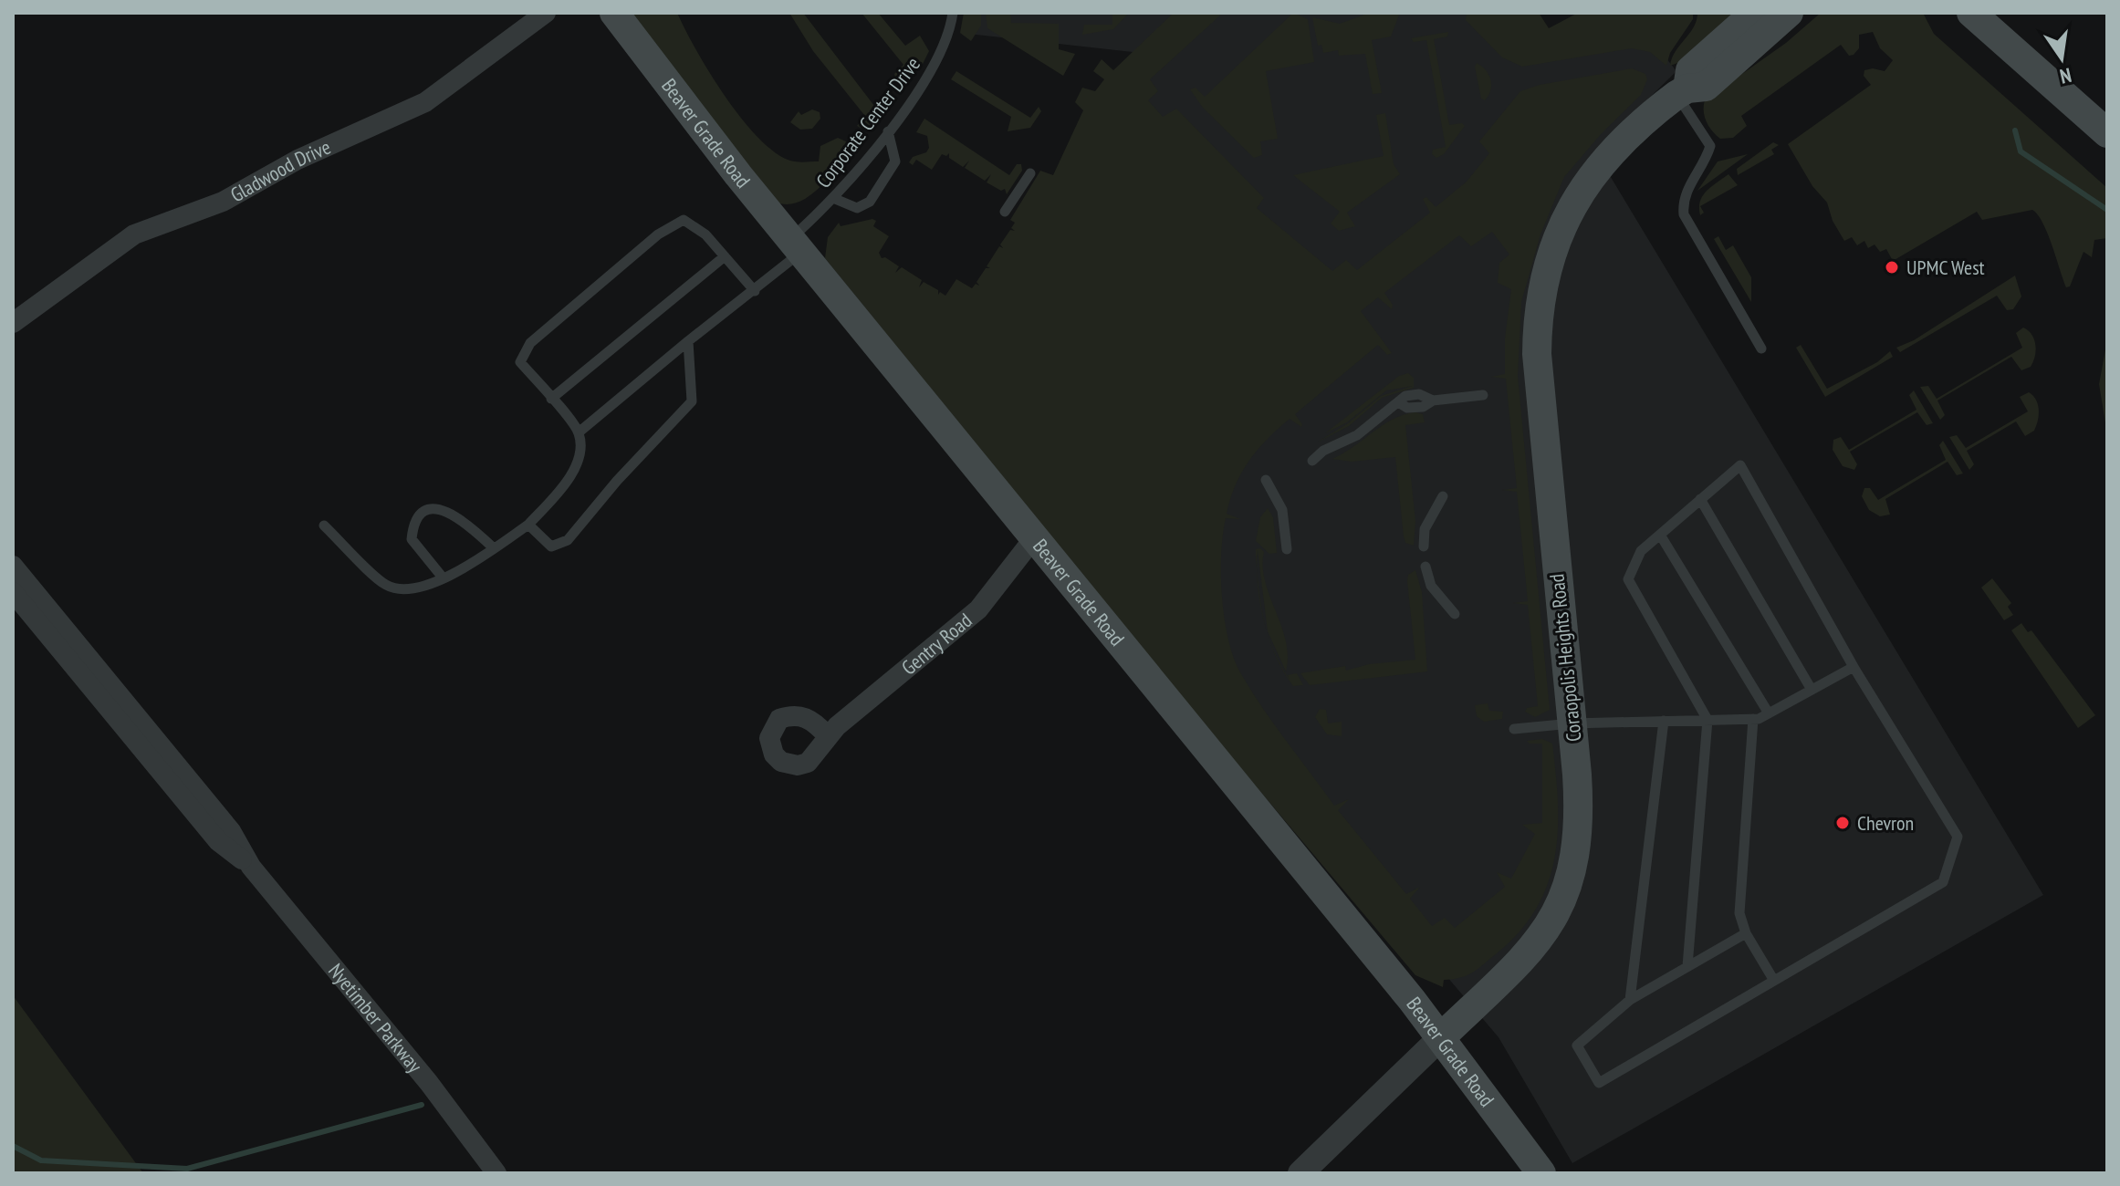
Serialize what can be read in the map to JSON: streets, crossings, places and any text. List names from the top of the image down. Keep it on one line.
{"streets":{"main road":["Beaver Grade Road","Coraopolis Heights Road"],"street":["Gladwood Drive","Gentry Road","Nyetimber Parkway"],"lane":["Corporate Center Drive"]},"crossings":[["Corporate Center Drive","Beaver Grade Road"],["Beaver Grade Road","Gentry Road"],["Beaver Grade Road","Coraopolis Heights Road"]],"places":["UPMC West","Chevron"],"north":"bottom"}
